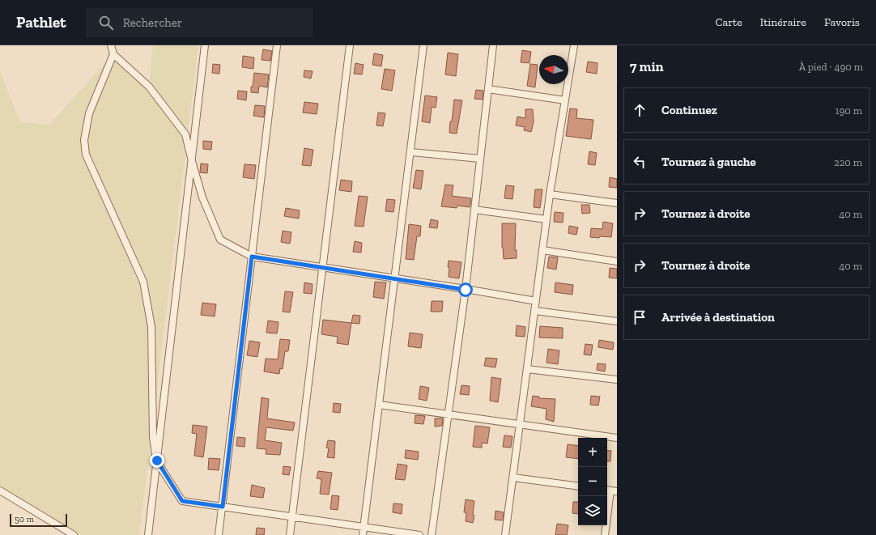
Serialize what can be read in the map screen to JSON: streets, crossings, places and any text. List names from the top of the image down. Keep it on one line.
{"scale_bar":"50 m","north":"left","page":{"header":"Pathlet","search":"Rechercher","nav":["Carte","Itinéraire","Favoris"],"heading":["7 min","À pied · 490 m"],"list":[["Continuez","190 m"],["Tournez à gauche","220 m"],["Tournez à droite","40 m"],["Tournez à droite","40 m"],"Arrivée à destination"],"map_buttons":["+","−"],"scale":"50 m"}}
